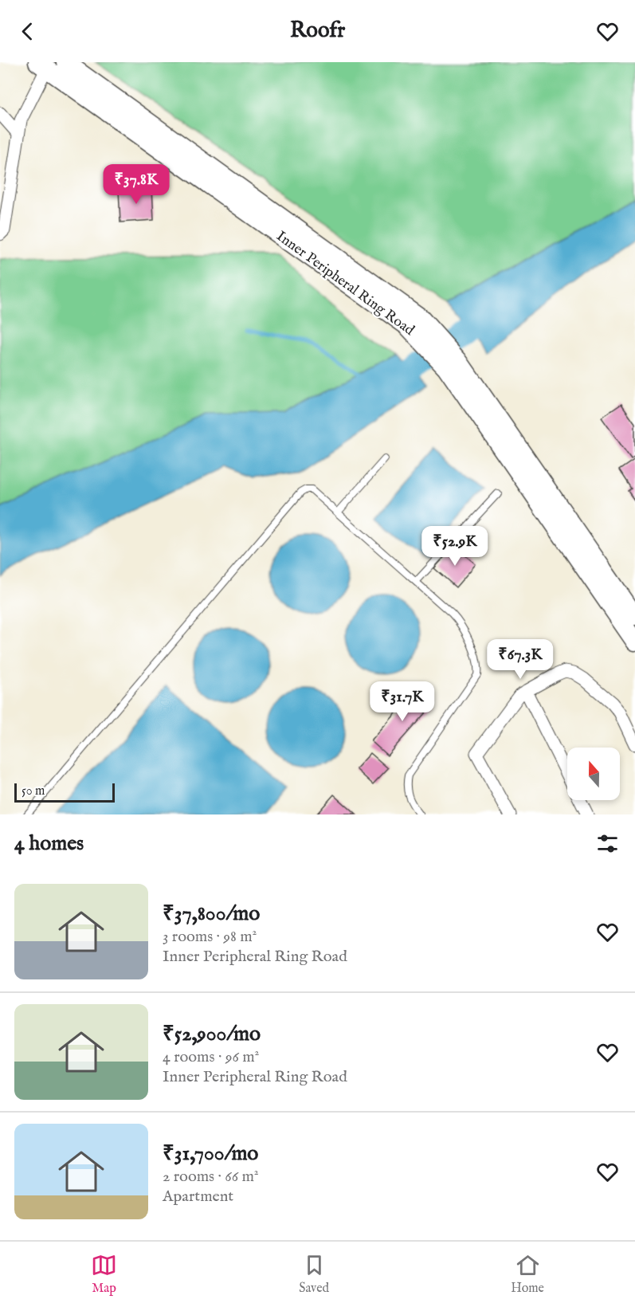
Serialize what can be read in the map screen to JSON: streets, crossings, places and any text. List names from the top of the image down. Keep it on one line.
{"streets":{"main road":["Inner Peripheral Ring Road"]},"scale_bar":"50 m","north":"top","page":{"header":"Roofr","price":["₹37.8K","₹52.9K","₹67.3K","₹31.7K"],"scale":"50 m","heading":"4 homes","list":[{"name":"₹37,800/mo","note":"3 rooms · 98 m² · Inner Peripheral Ring Road"},{"name":"₹52,900/mo","note":"4 rooms · 96 m² · Inner Peripheral Ring Road"},{"name":"₹31,700/mo","note":"2 rooms · 66 m² · Apartment"}],"tabs":["Map","Saved","Home"]}}
